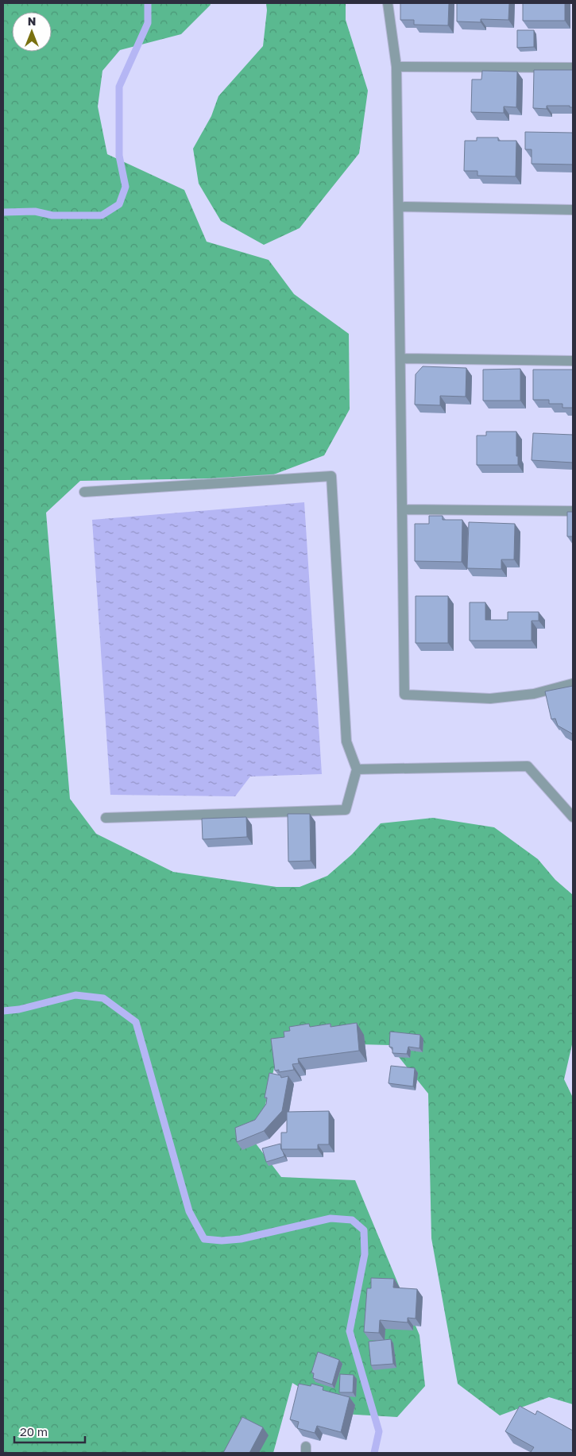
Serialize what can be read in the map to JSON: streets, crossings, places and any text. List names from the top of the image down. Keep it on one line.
{"scale_bar":"20 m","north":"top"}
